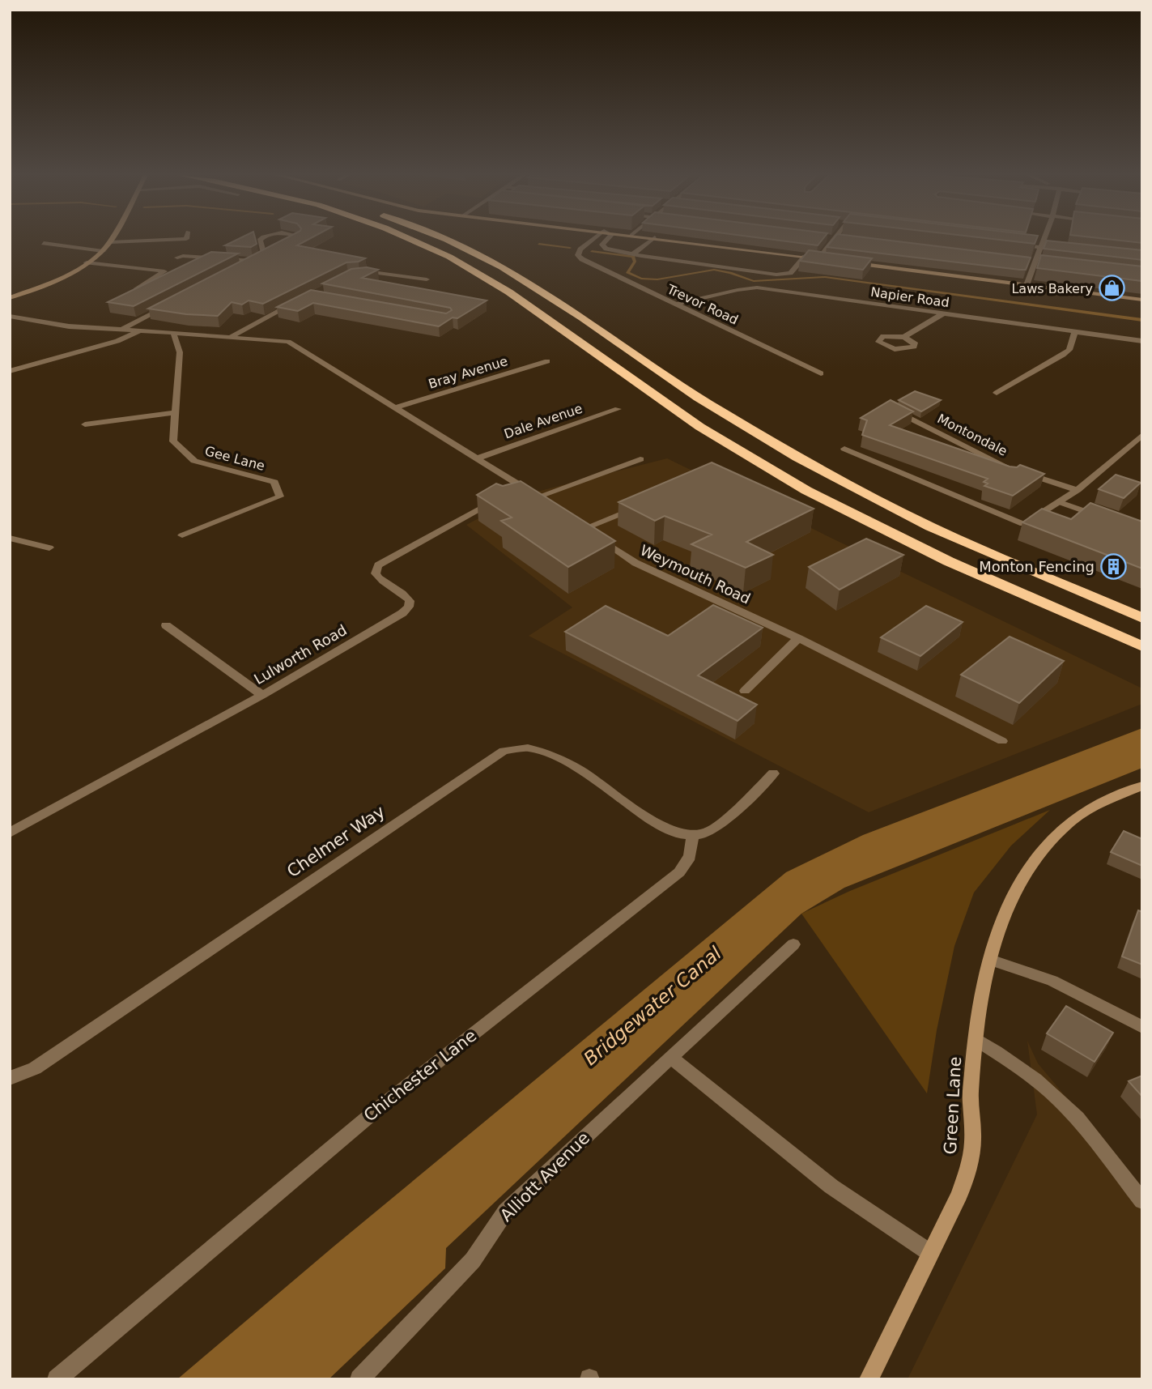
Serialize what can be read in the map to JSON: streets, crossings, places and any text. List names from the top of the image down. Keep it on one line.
{"streets":{"main road":["Green Lane"],"street":["Napier Road","Trevor Road","Bray Avenue","Dale Avenue","Montondale","Gee Lane","Weymouth Road","Lulworth Road","Chelmer Way","Chichester Lane","Alliott Avenue"]},"crossings":[["Napier Road","Trevor Road"],["Chelmer Way","Chichester Lane"]],"water":["Bridgewater Canal"],"places":{"shop":["Laws Bakery"],"building":["Monton Fencing"]}}
